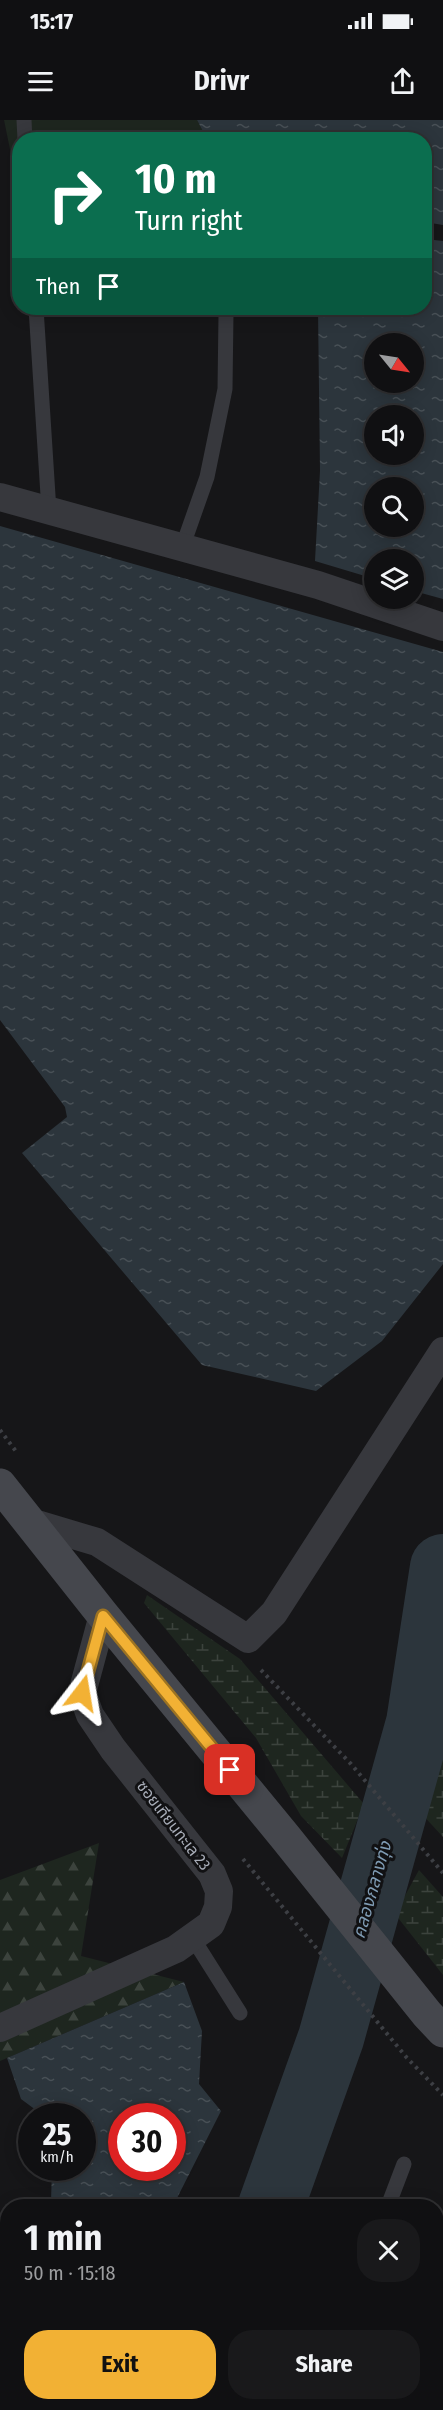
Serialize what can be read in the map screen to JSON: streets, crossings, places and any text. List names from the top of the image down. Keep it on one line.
{"streets":{"street":["ซอยเทียนทะเล 23"]},"water":["คลองกลางทุ่ง"],"north":"bottom right","page":{"status":"15:17","header":"Drivr","turn":["10 m","Turn right"],"then":"Then","speed":"25 km/h","limit":"30","heading":["1 min","50 m · 15:18"],"buttons":["Exit","Share"]}}
